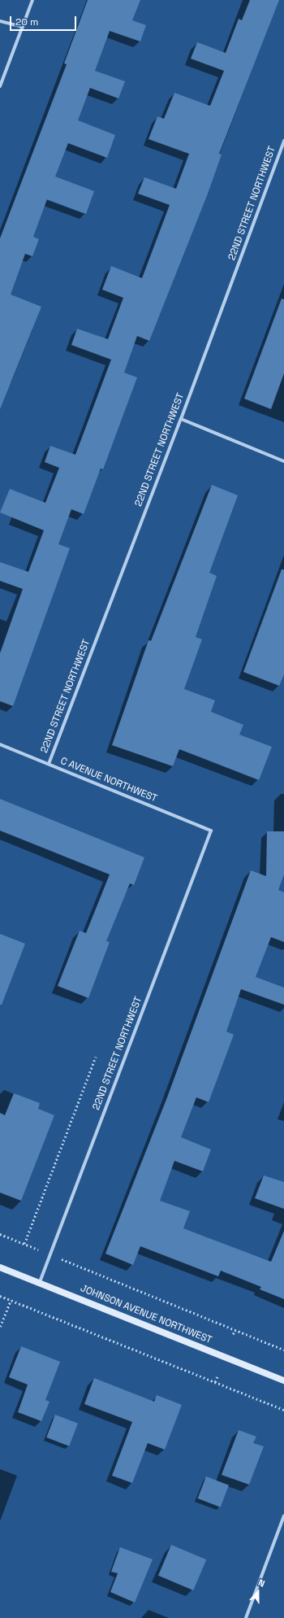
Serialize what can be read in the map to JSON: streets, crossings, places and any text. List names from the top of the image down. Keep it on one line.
{"streets":{"street":["22ND STREET NORTHWEST","C AVENUE NORTHWEST","JOHNSON AVENUE NORTHWEST"]},"crossings":[["22ND STREET NORTHWEST","C AVENUE NORTHWEST"],["22ND STREET NORTHWEST","JOHNSON AVENUE NORTHWEST"]],"scale_bar":"20 m","north":"top"}
